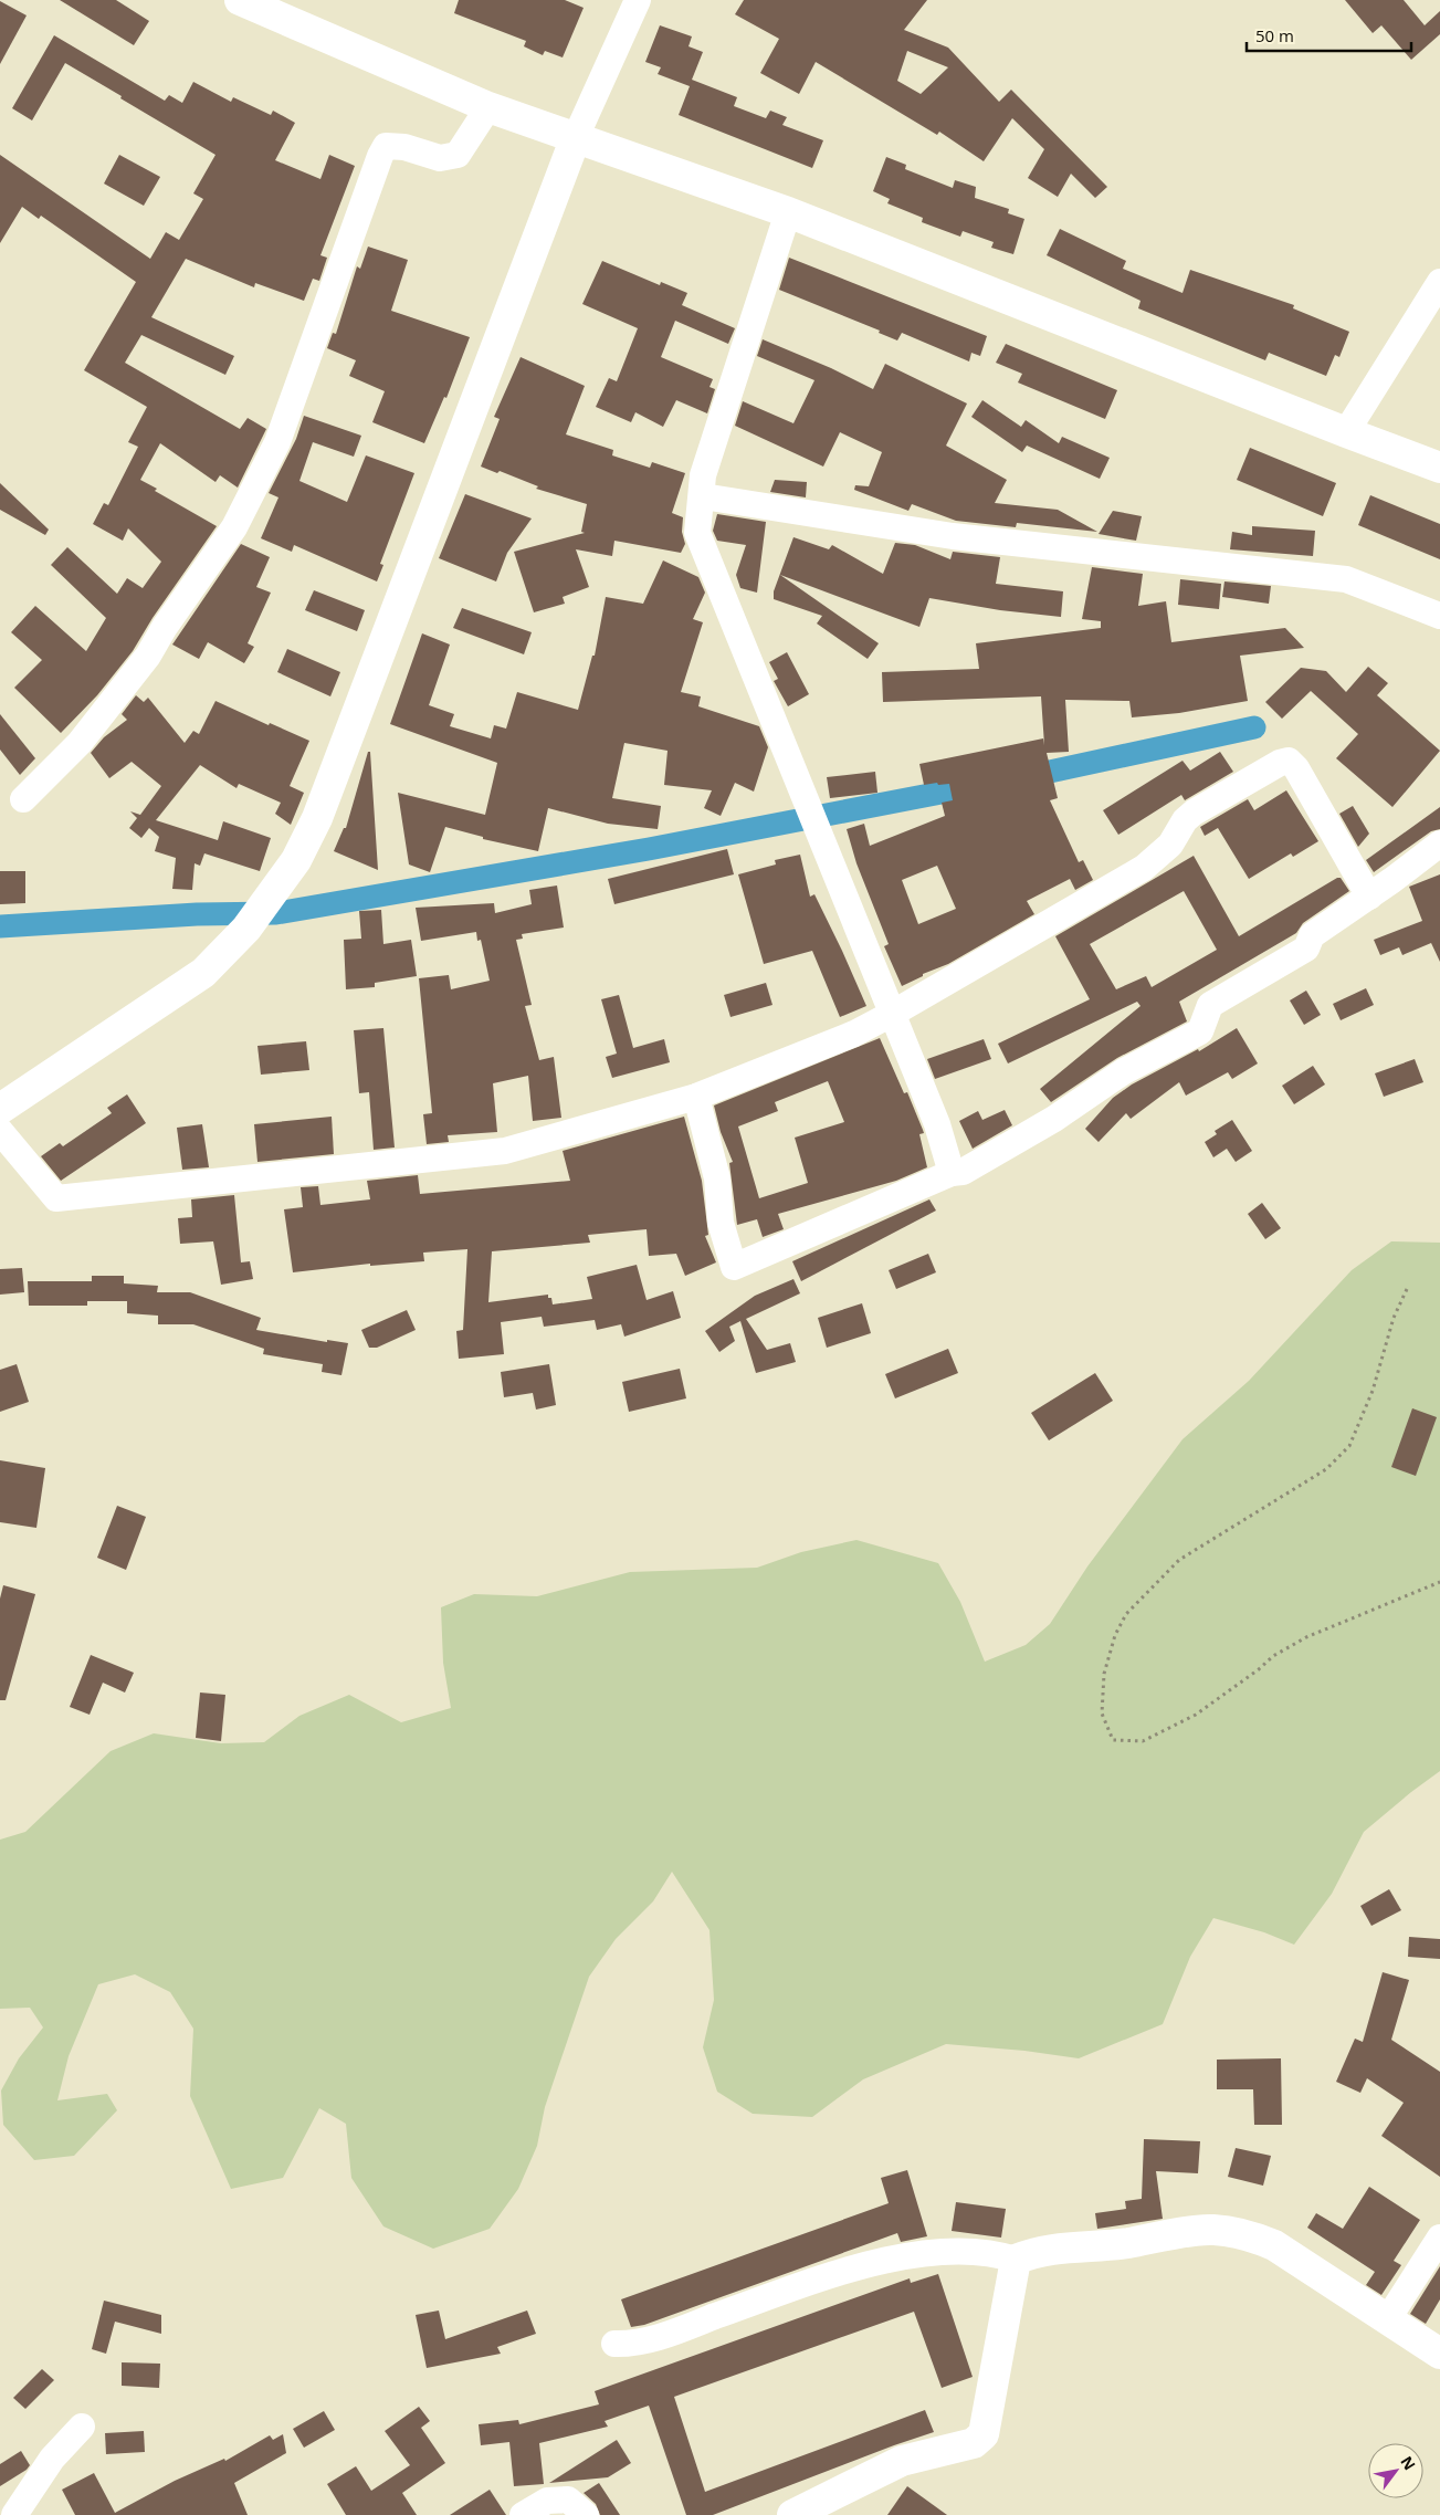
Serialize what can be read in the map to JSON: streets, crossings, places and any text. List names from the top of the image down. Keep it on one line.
{"scale_bar":"50 m","north":"top right"}
